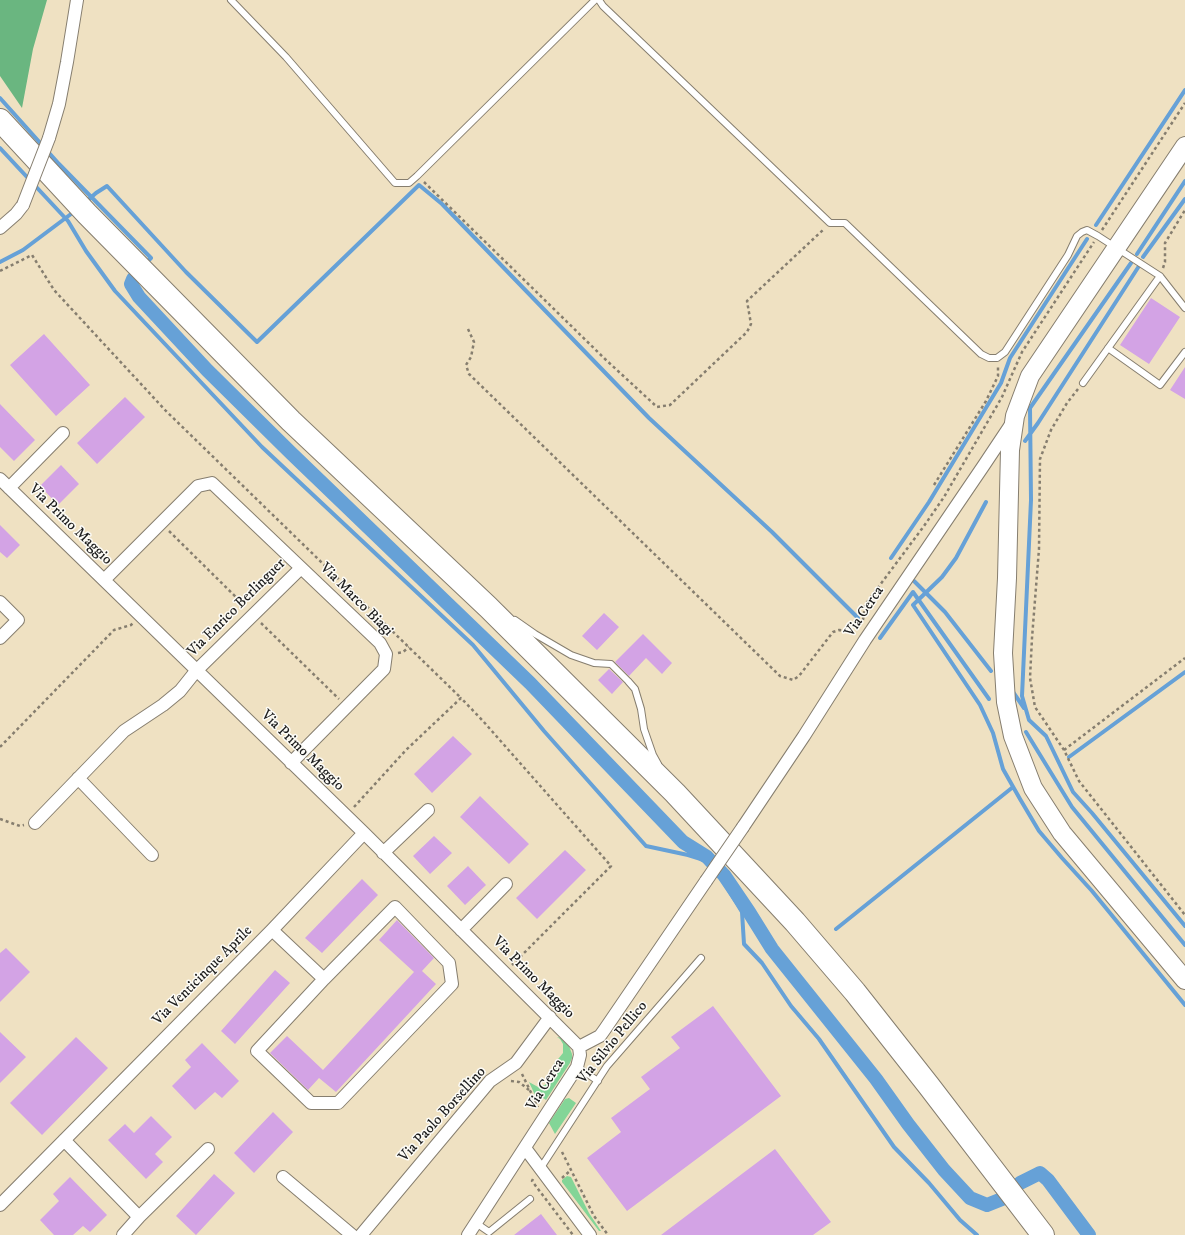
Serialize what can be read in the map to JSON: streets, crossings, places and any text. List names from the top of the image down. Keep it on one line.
{"streets":{"street":["Via Primo Maggio","Via Marco Biagi","Via Enrico Berlinguer","Via Cerca","Via Venticinque Aprile","Via Paolo Borsellino"],"lane":["Via Silvio Pellico"]},"crossings":[["Via Primo Maggio","Via Marco Biagi"],["Via Primo Maggio","Via Enrico Berlinguer"],["Via Primo Maggio","Via Cerca"],["Via Primo Maggio","Via Venticinque Aprile"],["Via Primo Maggio","Via Paolo Borsellino"],["Via Marco Biagi","Via Enrico Berlinguer"]]}
